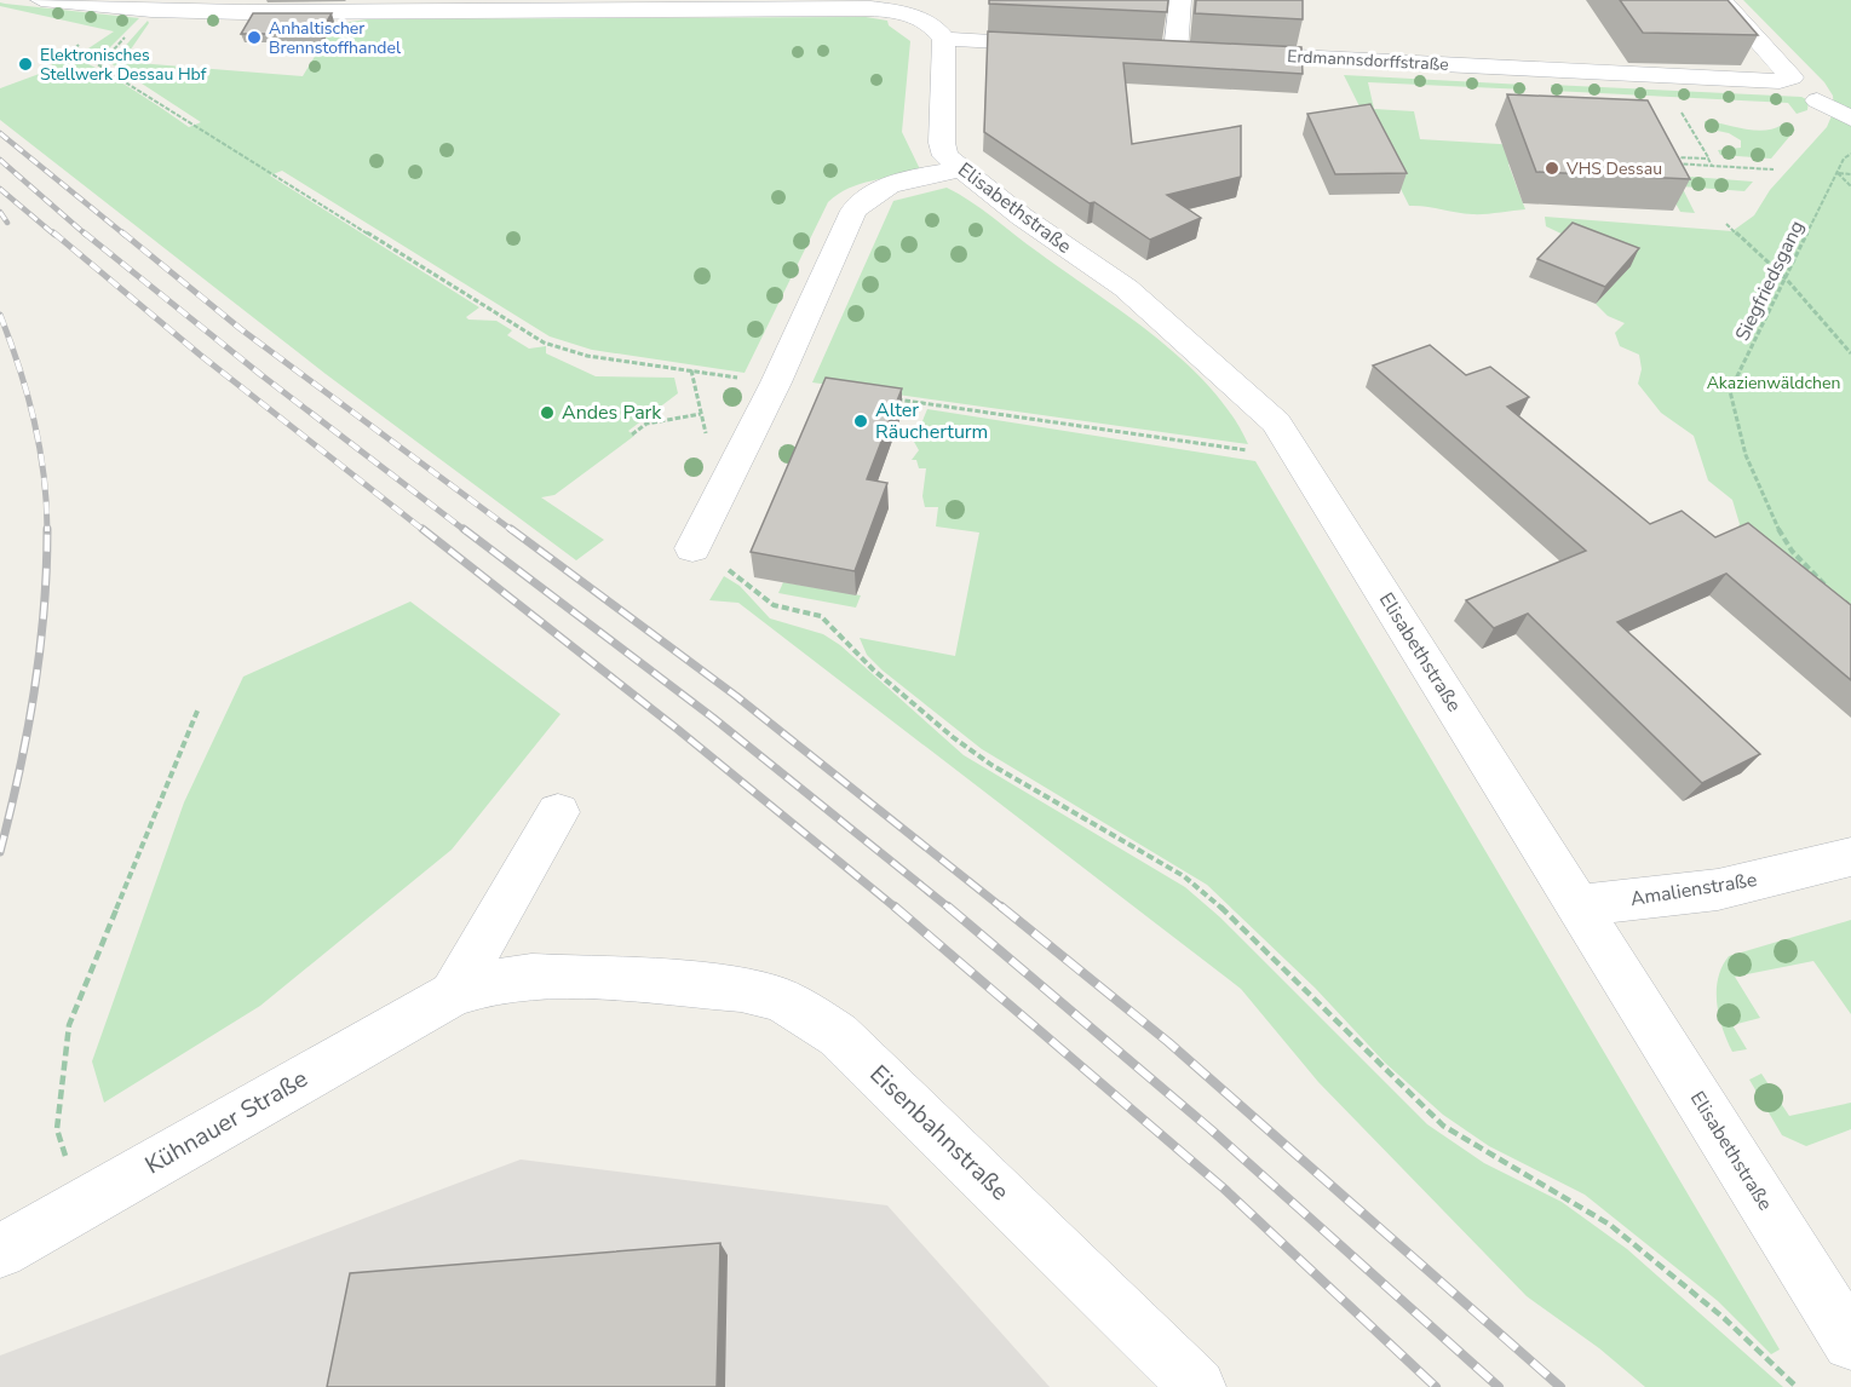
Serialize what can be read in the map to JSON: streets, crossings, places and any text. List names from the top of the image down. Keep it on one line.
{"streets":{"street":["Erdmannsdorffstraße","Elisabethstraße","Amalienstraße","Kühnauer Straße","Eisenbahnstraße"],"path":["Siegfriedsgang"]},"crossings":[["Elisabethstraße","Amalienstraße"],["Kühnauer Straße","Eisenbahnstraße"]],"parks":["Akazienwäldchen"],"places":["Anhaltischer Brennstoffhandel","Elektronisches Stellwerk Dessau Hbf","VHS Dessau","Andes Park","Alter Räucherturm"]}
